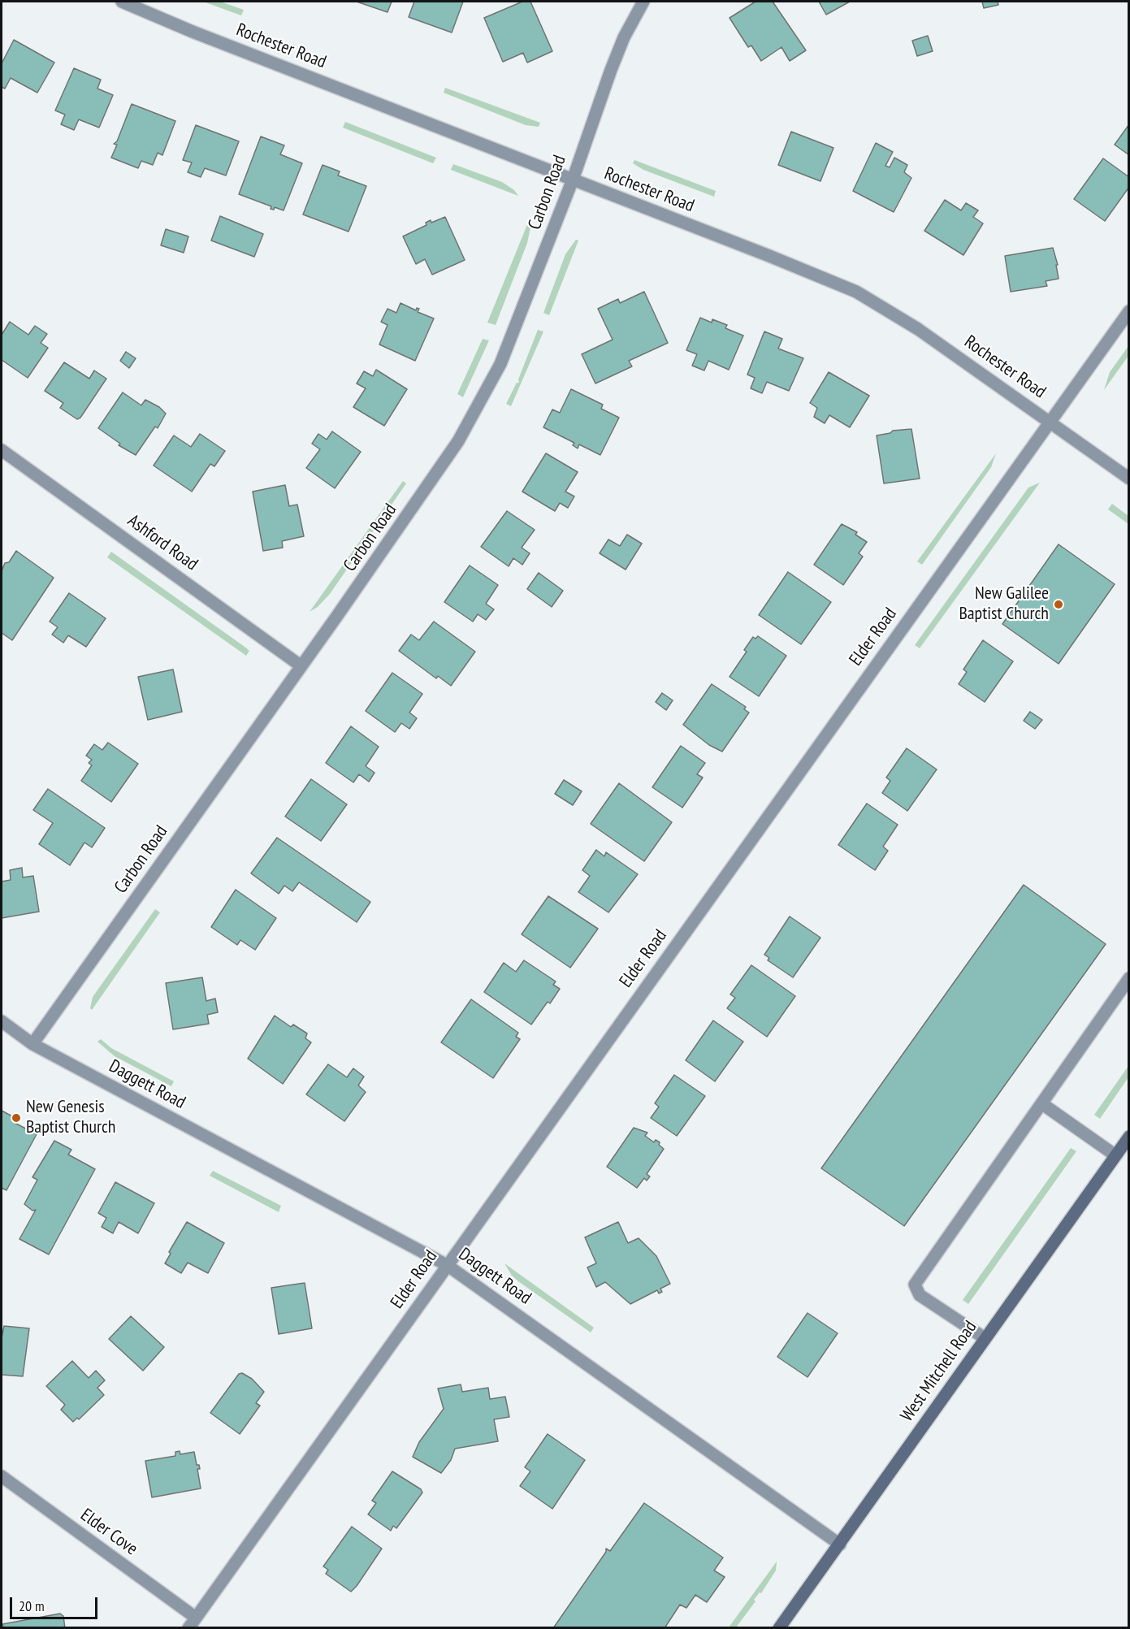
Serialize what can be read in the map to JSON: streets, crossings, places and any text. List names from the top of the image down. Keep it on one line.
{"streets":{"main road":["West Mitchell Road"],"street":["Rochester Road","Carbon Road","Ashford Road","Elder Road","Daggett Road","Elder Cove"]},"crossings":[["Rochester Road","Carbon Road"],["Rochester Road","Elder Road"],["Carbon Road","Ashford Road"],["Carbon Road","Daggett Road"],["Elder Road","Daggett Road"],["Elder Road","Elder Cove"],["Daggett Road","West Mitchell Road"]],"places":["New Galilee Baptist Church","New Genesis Baptist Church"],"scale_bar":"20 m"}
